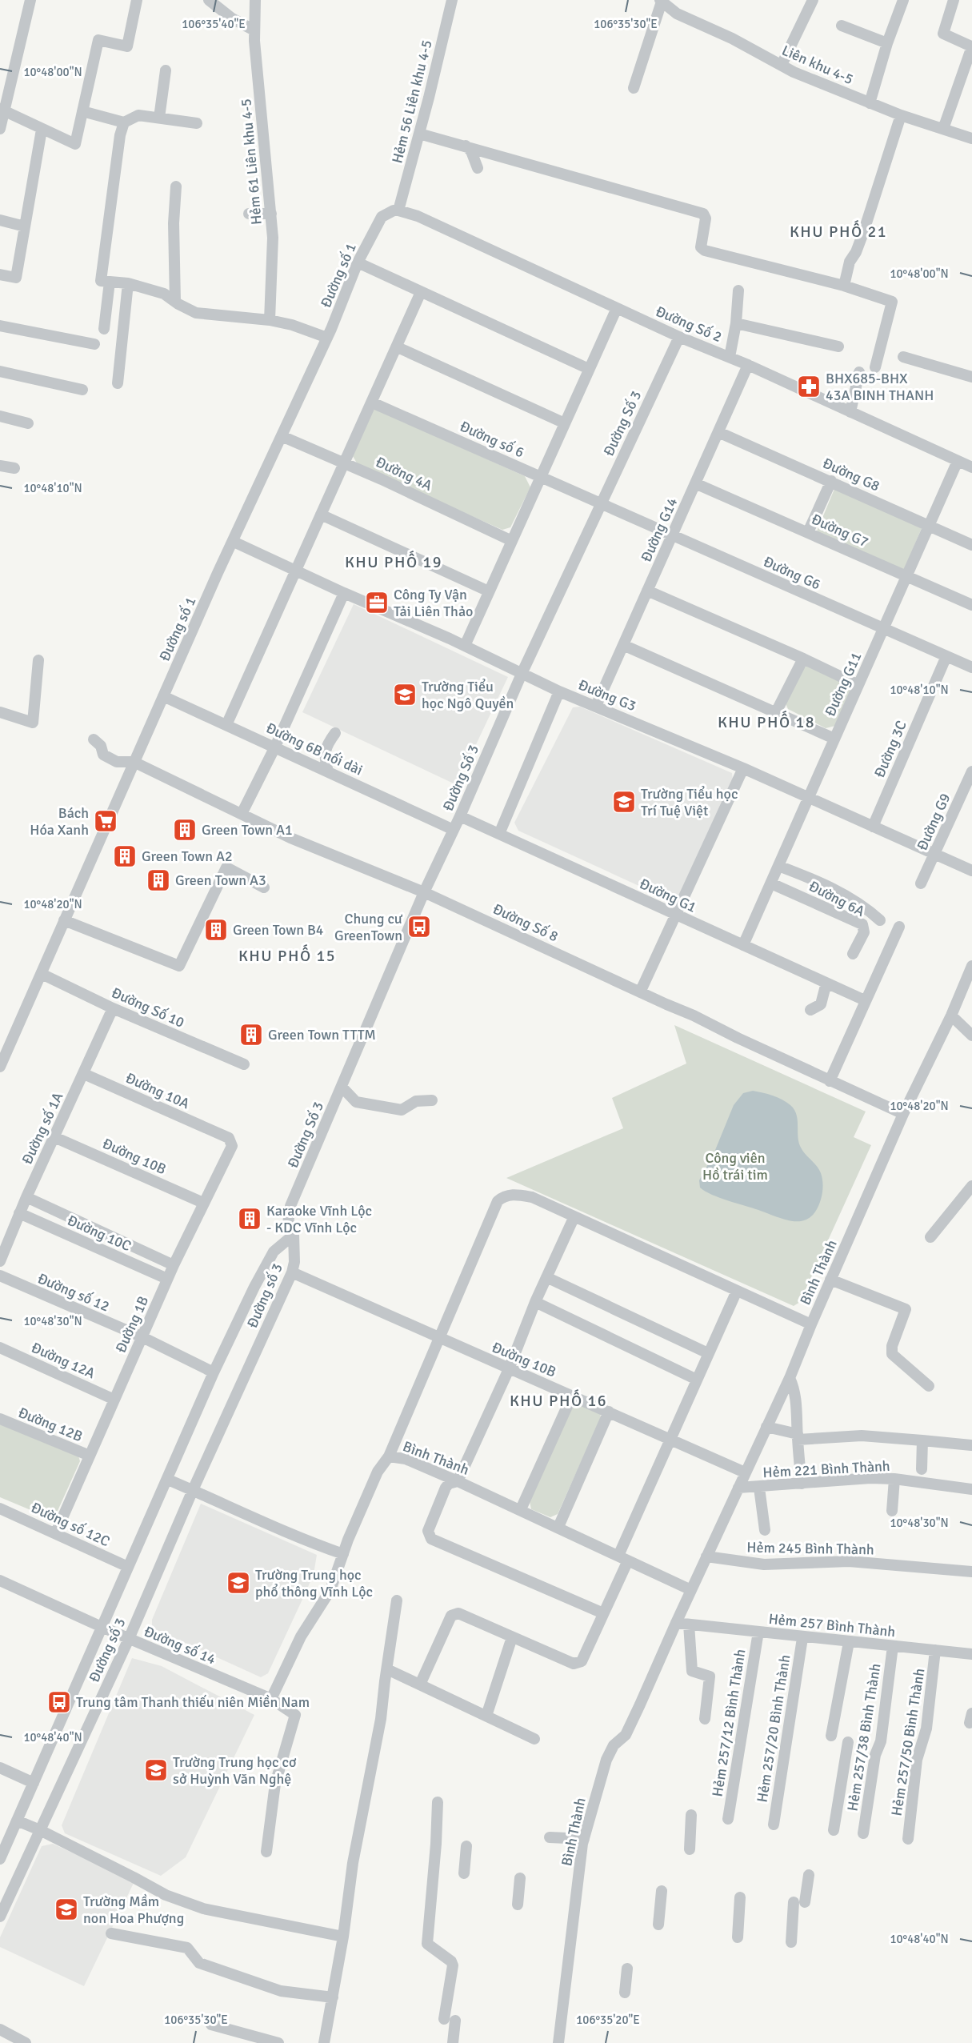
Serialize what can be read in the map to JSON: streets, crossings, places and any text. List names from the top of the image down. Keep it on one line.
{"streets":{"street":["Liên khu 4-5","Hẻm 56 Liên khu 4-5","Hẻm 61 Liên khu 4-5","Đường số 1","Đường Số 2","Đường Số 3","Đường số 6","Đường 4A","Đường G8","Đường G14","Đường G7","Đường G6","Đường G11","Đường G3","Đường 6B nối dài","Đường 3C","Đường G9","Đường G1","Đường 6A","Đường Số 8","Đường Số 10","Đường 10A","Đường số 1A","Đường 10B","Đường 10C","Bình Thành","Đường số 12","Đường số 3","Đường 1B","Đường 12A","Đường 12B","Hẻm 221 Bình Thành","Đường số 12C","Hẻm 245 Bình Thành","Hẻm 257 Bình Thành","Đường số 14","Hẻm 257/12 Bình Thành","Hẻm 257/20 Bình Thành","Hẻm 257/38 Bình Thành","Hẻm 257/50 Bình Thành"]},"crossings":[["Hẻm 56 Liên khu 4-5","Đường số 1"],["Hẻm 56 Liên khu 4-5","Đường Số 2"],["Đường số 1","Đường Số 2"],["Đường số 1","Đường 4A"],["Đường số 1","Đường G3"],["Đường số 1","Đường 6B nối dài"],["Đường số 1","Đường Số 8"],["Đường số 1","Đường Số 10"],["Đường Số 2","Đường Số 3"],["Đường Số 2","Đường G14"],["Đường Số 2","Đường G11"],["Đường Số 3","Đường số 6"],["Đường Số 3","Đường G6"],["Đường Số 3","Đường G3"],["Đường Số 3","Đường 6B nối dài"],["Đường Số 3","Đường G1"],["Đường Số 3","Đường Số 8"],["Đường Số 3","Đường số 3"],["Đường số 6","Đường G6"],["Đường G8","Đường G14"],["Đường G8","Đường G11"],["Đường G14","Đường G7"],["Đường G14","Đường G6"],["Đường G14","Đường G3"],["Đường G7","Đường G11"],["Đường G6","Đường G11"],["Đường G6","Đường 3C"],["Đường G11","Đường G3"],["Đường G11","Đường G1"],["Đường G11","Đường 6A"],["Đường G3","Đường 3C"],["Đường G3","Đường G9"],["Đường Số 8","Bình Thành"],["Đường Số 10","Đường số 1A"],["Đường 10A","Đường số 1A"],["Đường 10A","Đường 1B"],["Đường số 1A","Đường 10B"],["Đường số 1A","Đường 10C"],["Đường 10B","Bình Thành"],["Đường 10B","Đường số 3"],["Đường 10B","Đường 1B"],["Đường 10C","Đường 1B"],["Bình Thành","Hẻm 221 Bình Thành"],["Bình Thành","Hẻm 245 Bình Thành"],["Bình Thành","Hẻm 257 Bình Thành"],["Bình Thành","Đường số 14"],["Đường số 12","Đường số 3"],["Đường số 12","Đường 1B"],["Đường số 3","Đường số 12C"],["Đường số 3","Đường số 14"],["Đường 1B","Đường 12A"],["Đường 1B","Đường 12B"],["Đường 1B","Đường số 12C"],["Hẻm 257 Bình Thành","Hẻm 257/12 Bình Thành"],["Hẻm 257 Bình Thành","Hẻm 257/20 Bình Thành"],["Hẻm 257 Bình Thành","Hẻm 257/38 Bình Thành"],["Hẻm 257 Bình Thành","Hẻm 257/50 Bình Thành"]],"districts":["KHU PHỐ 21","KHU PHỐ 19","KHU PHỐ 18","KHU PHỐ 15","KHU PHỐ 16"],"parks":["Công viên Hồ trái tim"],"places":{"pharmacy":["BHX685-BHX 43A BINH THANH"],"office":["Công Ty Vận Tải Liên Thảo"],"school or university":["Trường Tiểu học Ngô Quyền","Trường Tiểu học Trí Tuệ Việt","Trường Trung học phổ thông Vĩnh Lộc","Trường Trung học cơ sở Huỳnh Văn Nghệ","Trường Mầm non Hoa Phượng"],"supermarket":["Bách Hóa Xanh"],"building":["Green Town A1","Green Town A2","Green Town A3","Green Town B4","Green Town TTTM","Karaoke Vĩnh Lộc - KDC Vĩnh Lộc"],"bus stop":["Chung cư GreenTown","Trung tâm Thanh thiếu niên Miền Nam"]},"coordinates":["106°35'40\"E","106°35'30\"E","10°48'00\"N","10°48'10\"N","10°48'20\"N","10°48'30\"N","10°48'40\"N","106°35'20\"E"]}
